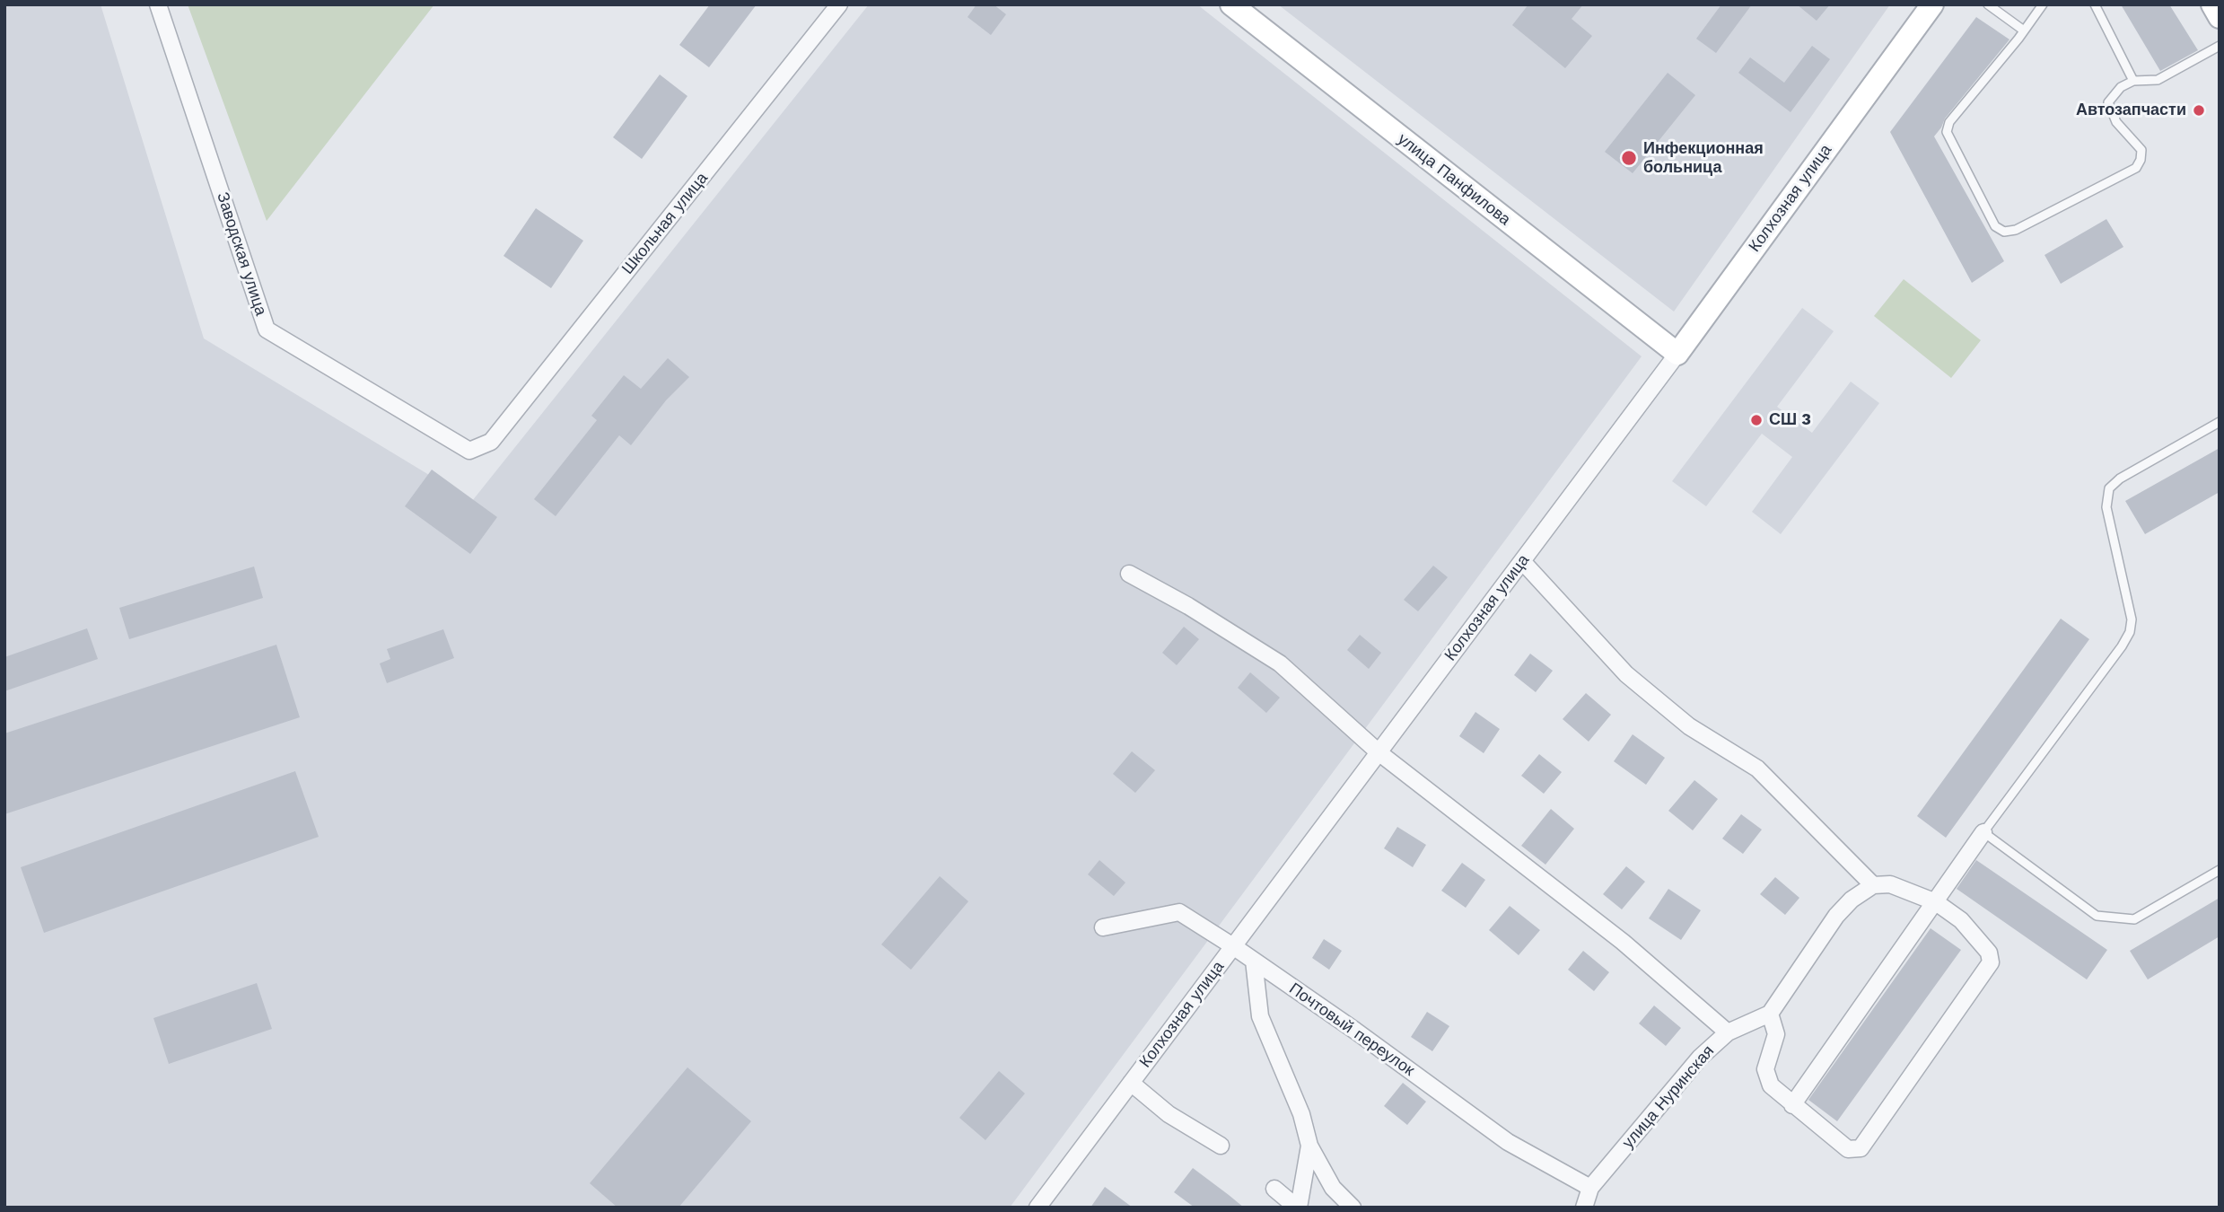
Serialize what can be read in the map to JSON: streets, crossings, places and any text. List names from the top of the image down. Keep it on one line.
{"streets":{"street":["улица Панфилова","Колхозная улица","Школьная улица","Заводская улица","Почтовый переулок","улица Нуринская"]},"crossings":[["улица Панфилова","Колхозная улица"],["Колхозная улица","Почтовый переулок"],["Школьная улица","Заводская улица"],["Почтовый переулок","улица Нуринская"]],"places":["Автозапчасти","Инфекционная больница","СШ 3"]}
